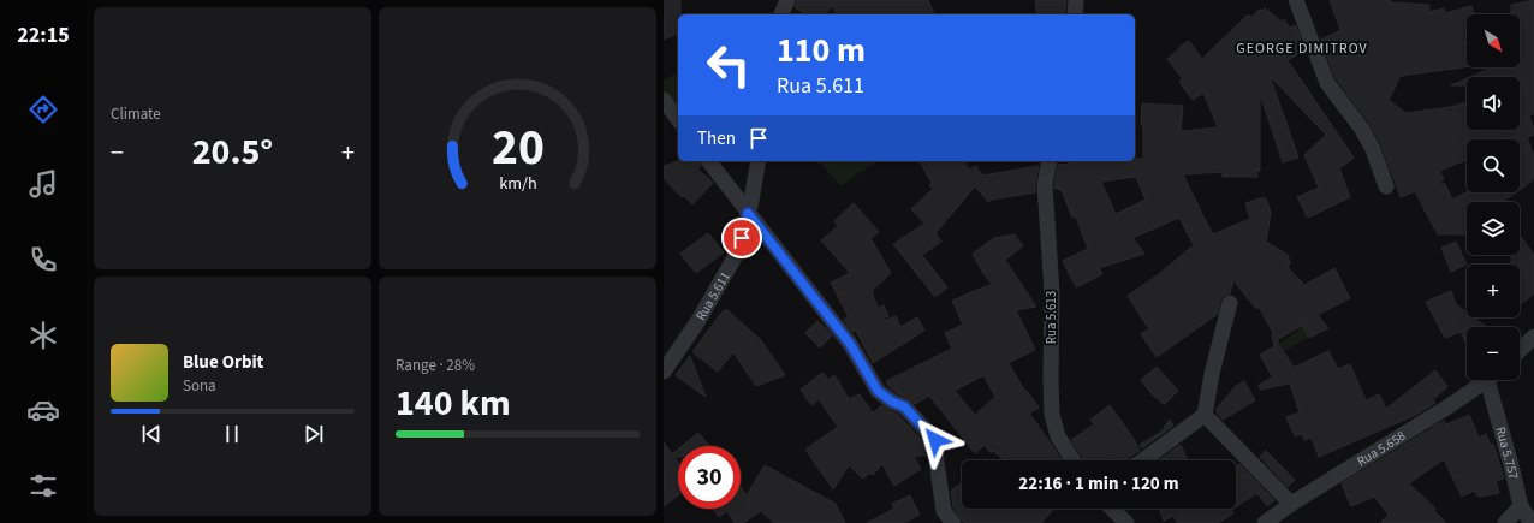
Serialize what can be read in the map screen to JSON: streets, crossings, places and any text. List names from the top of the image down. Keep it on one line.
{"streets":{"street":["Rua 5.611","Rua 5.613","Rua 5.658","Rua 5.757"]},"districts":["GEORGE DIMITROV"],"north":"bottom right","page":{"tabs":"22:15","tile":["Climate",["Range · 28%","140 km"]],"map_buttons":["+","−"],"turn":["110 m","Rua 5.611"],"then":"Then","heat":["−","20.5°","+"],"song":["Blue Orbit","Sona"],"limit":"30","trip":"22:16 · 1 min · 120 m","gauge":["20","km/h"]}}
